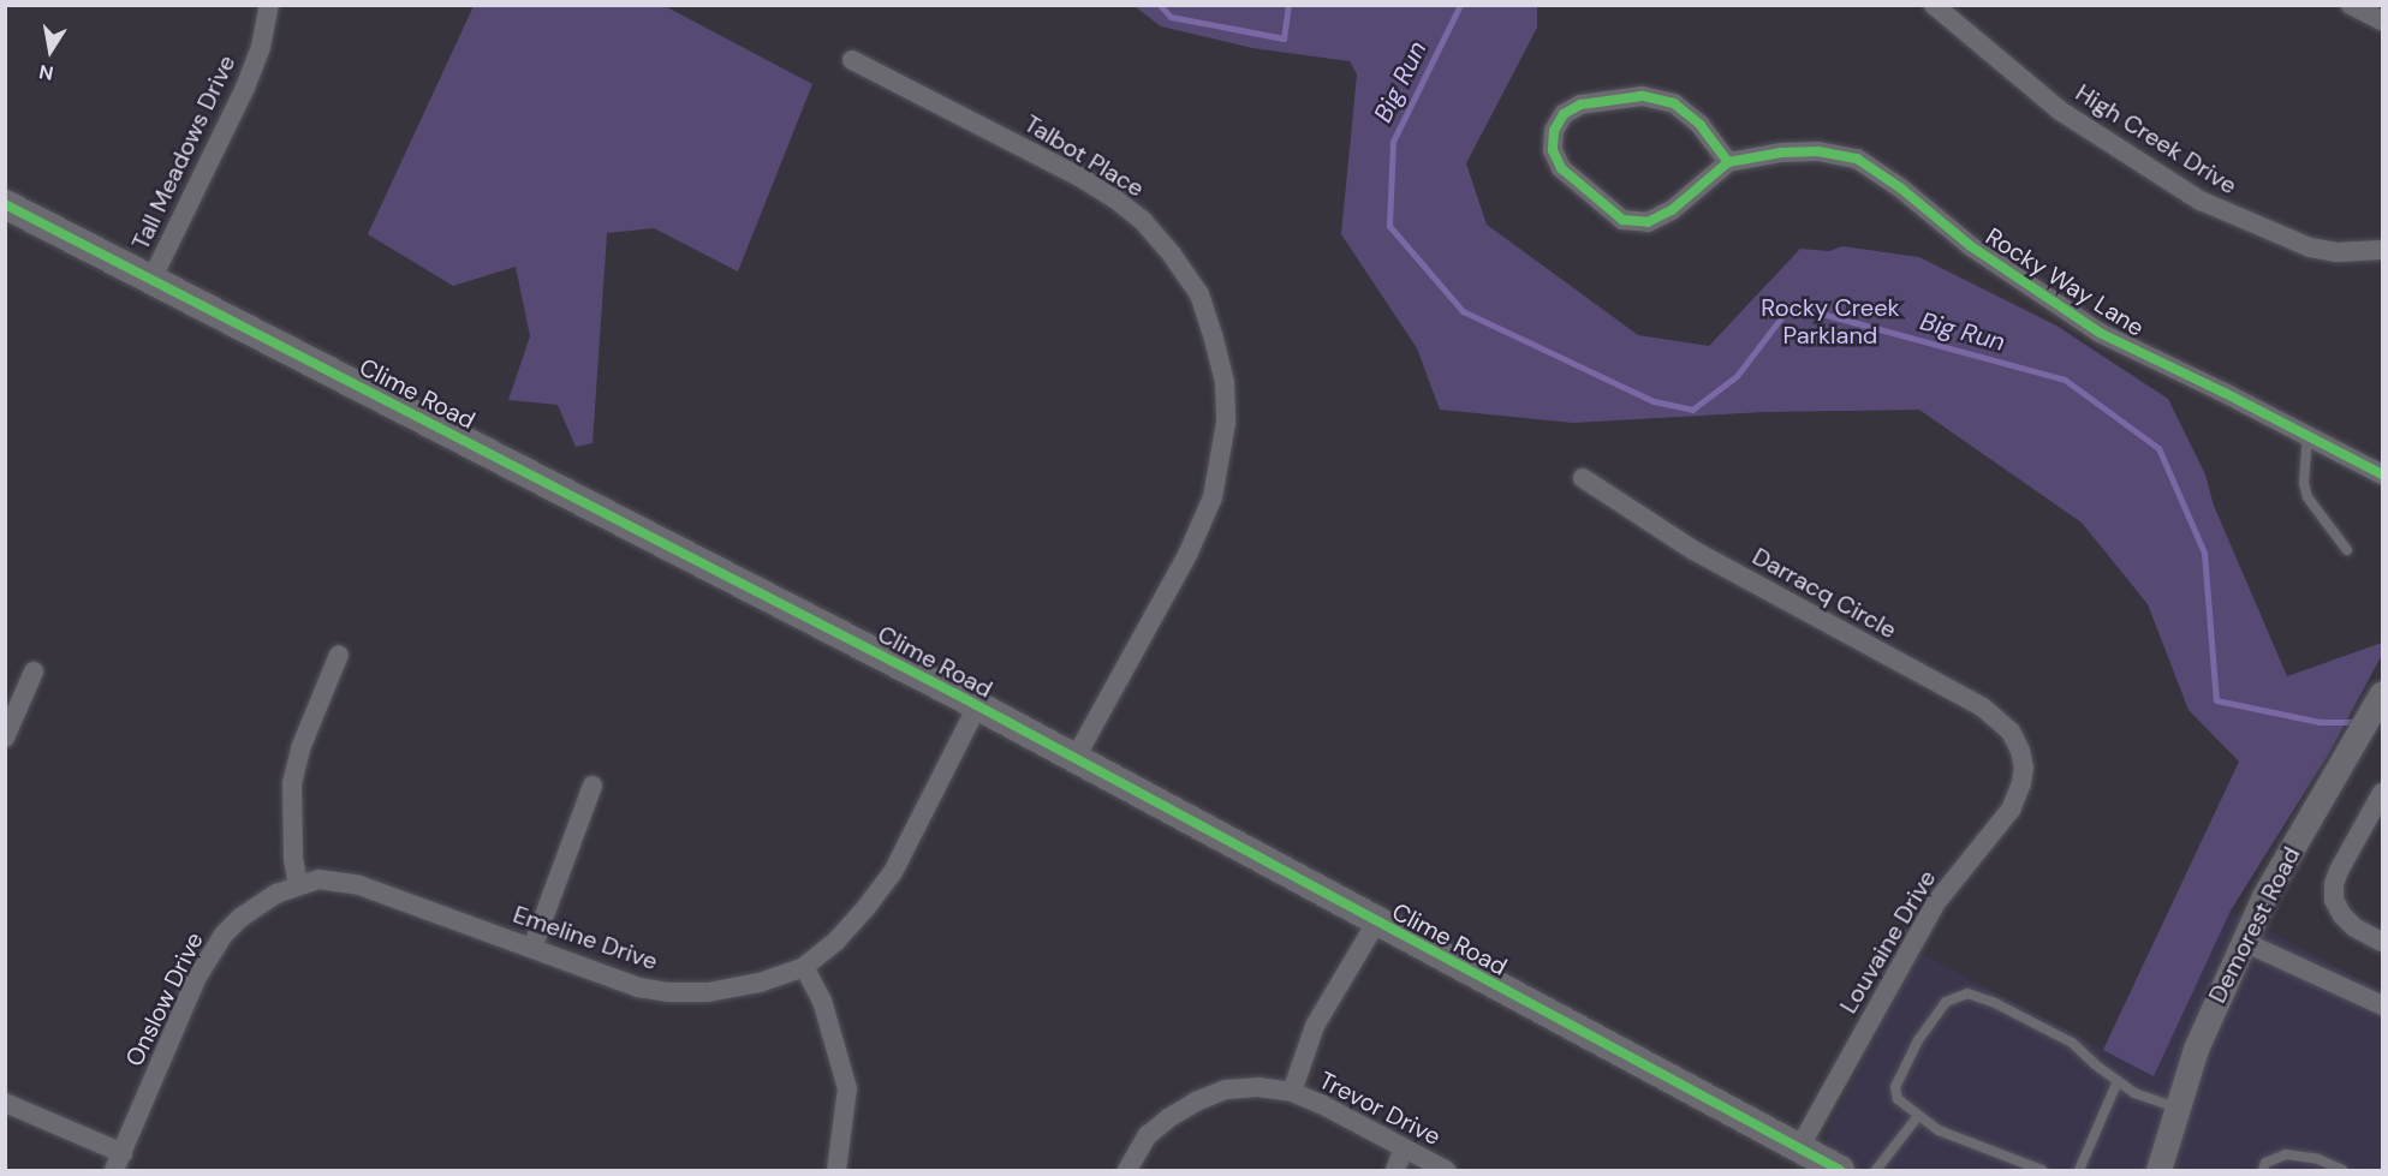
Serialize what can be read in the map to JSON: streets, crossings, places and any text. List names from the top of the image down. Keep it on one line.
{"streets":{"main road":["Clime Road"],"street":["High Creek Drive","Tall Meadows Drive","Talbot Place","Rocky Way Lane","Darracq Circle","Demorest Road","Emeline Drive","Louvaine Drive","Onslow Drive","Trevor Drive"]},"crossings":[["Tall Meadows Drive","Clime Road"],["Talbot Place","Clime Road"],["Clime Road","Emeline Drive"],["Clime Road","Louvaine Drive"],["Darracq Circle","Louvaine Drive"],["Emeline Drive","Onslow Drive"]],"water":["Big Run"],"parks":["Rocky Creek Parkland"],"north":"bottom"}
